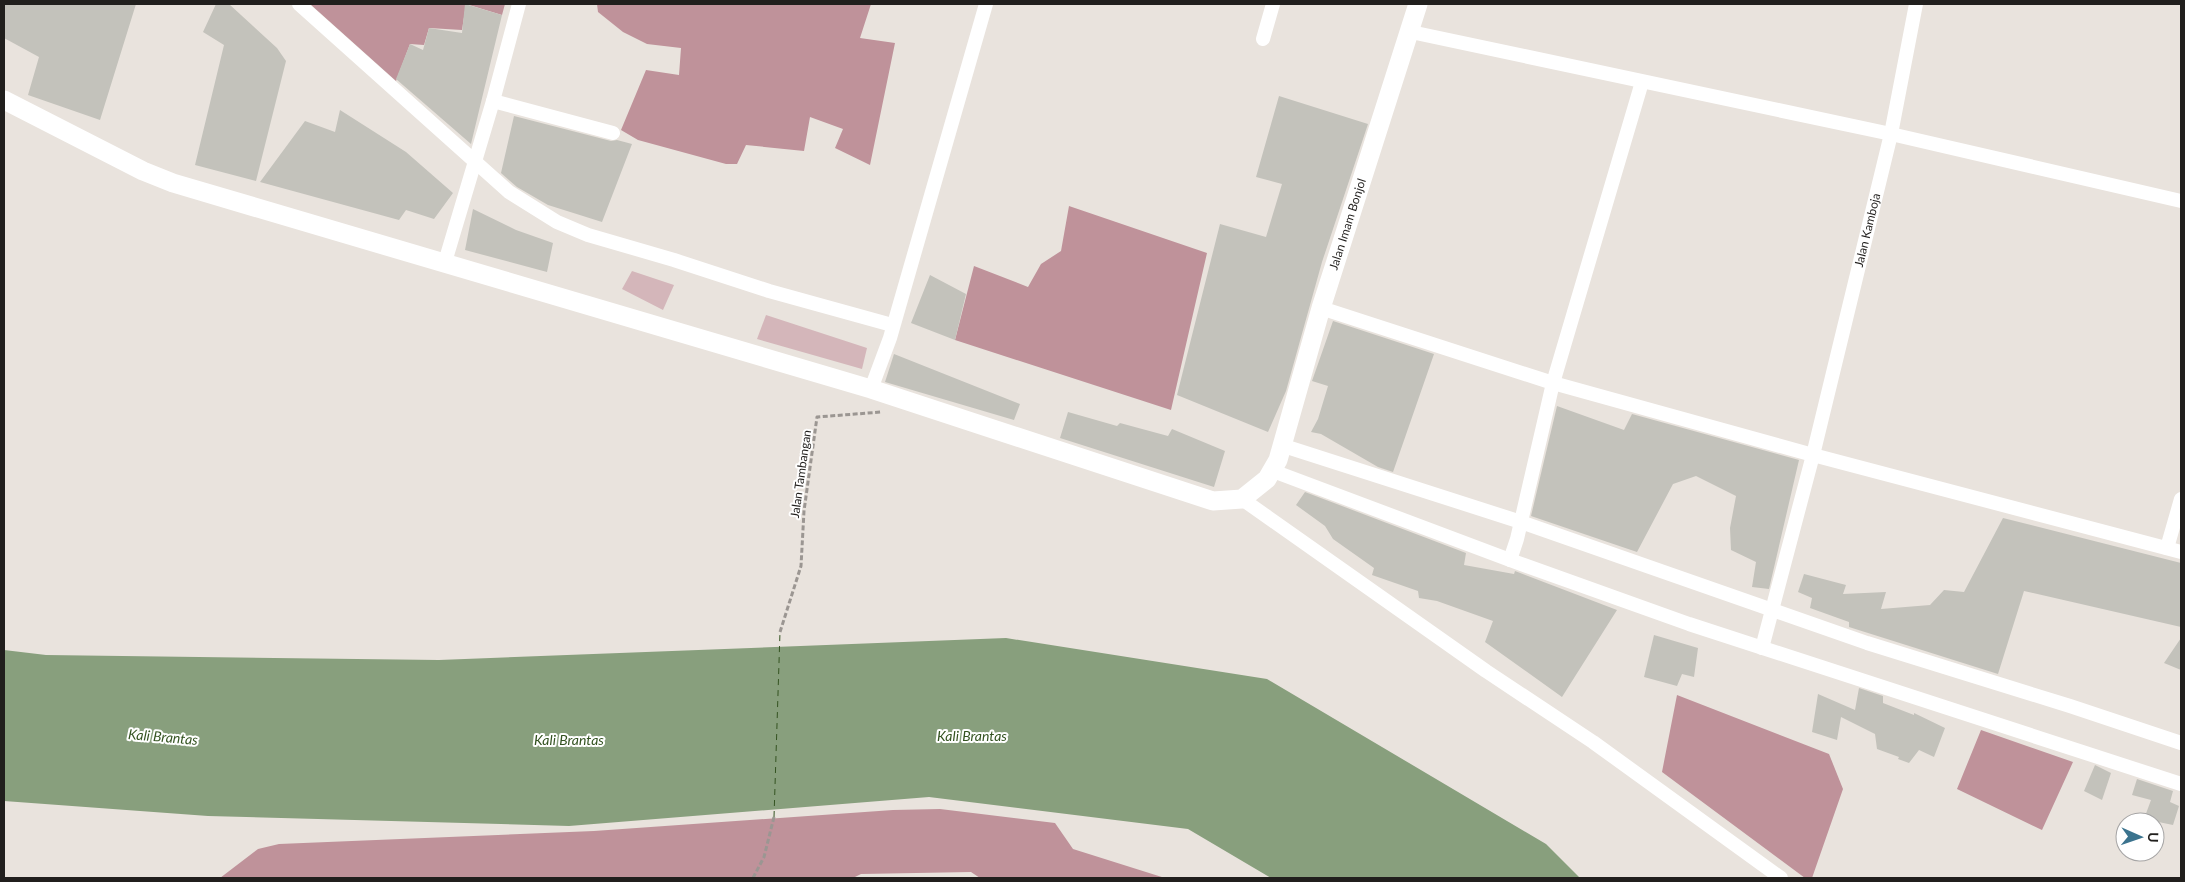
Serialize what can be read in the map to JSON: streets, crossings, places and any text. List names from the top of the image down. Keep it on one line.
{"streets":{"main road":["Jalan Imam Bonjol"],"street":["Jalan Kamboja"],"path":["Jalan Tambangan"]},"water":["Kali Brantas"],"north":"right"}
